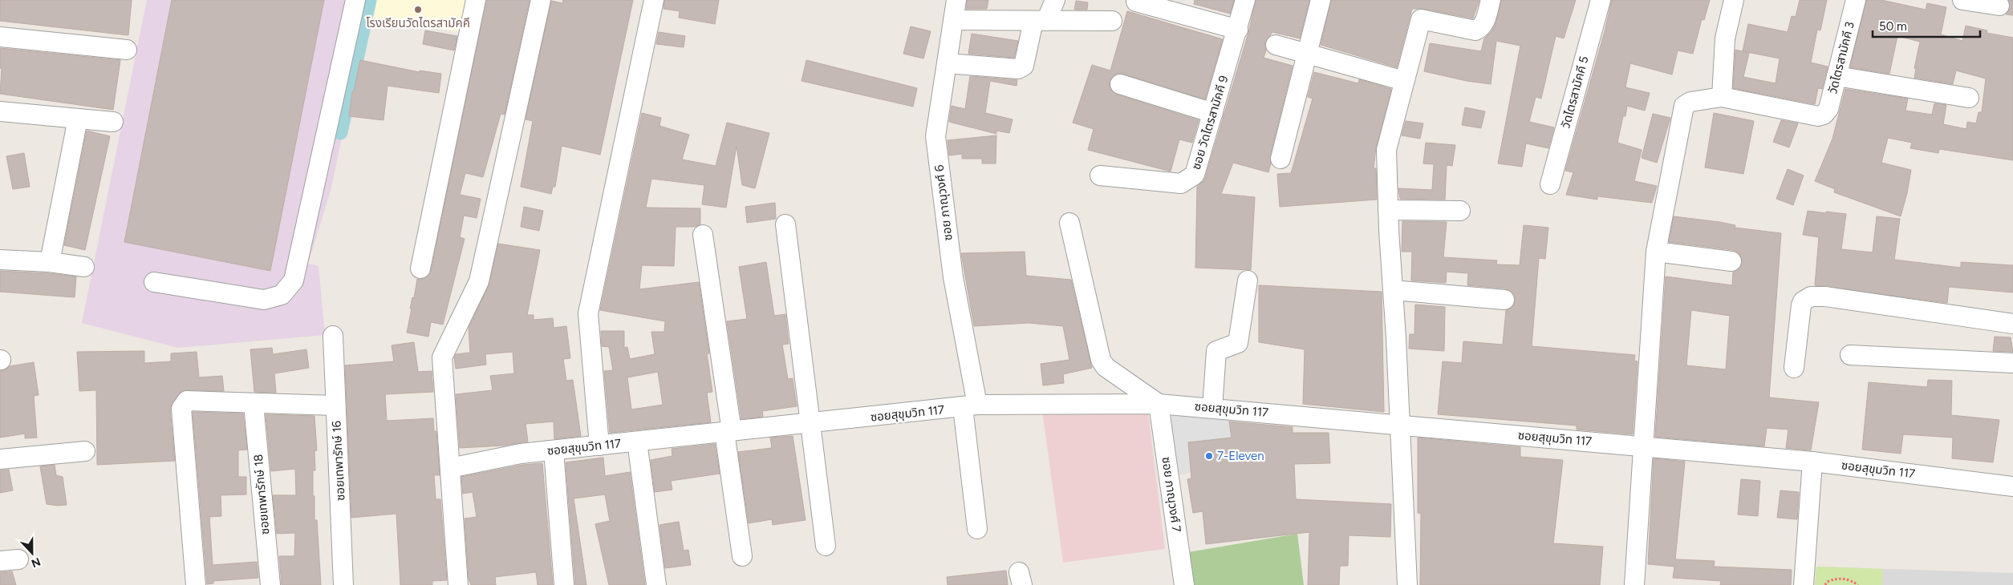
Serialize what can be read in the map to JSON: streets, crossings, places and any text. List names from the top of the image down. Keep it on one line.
{"streets":{"street":["วัดไตรสามัคคี 3","วัดไตรสามัคคี 5","ซอย วัดไตรสามัคคี 9","ซอย ภาณุวงศ์ 6","ซอยสุขุมวิท 117","ซอยเทพารักษ์ 16","ซอยเทพารักษ์ 18","ซอย ภาณุวงศ์ 7"]},"crossings":[["ซอย ภาณุวงศ์ 6","ซอยสุขุมวิท 117"],["ซอยสุขุมวิท 117","ซอย ภาณุวงศ์ 7"]],"places":["โรงเรียนวัดไตรสามัคคี","7-Eleven"],"scale_bar":"50 m","north":"bottom"}
